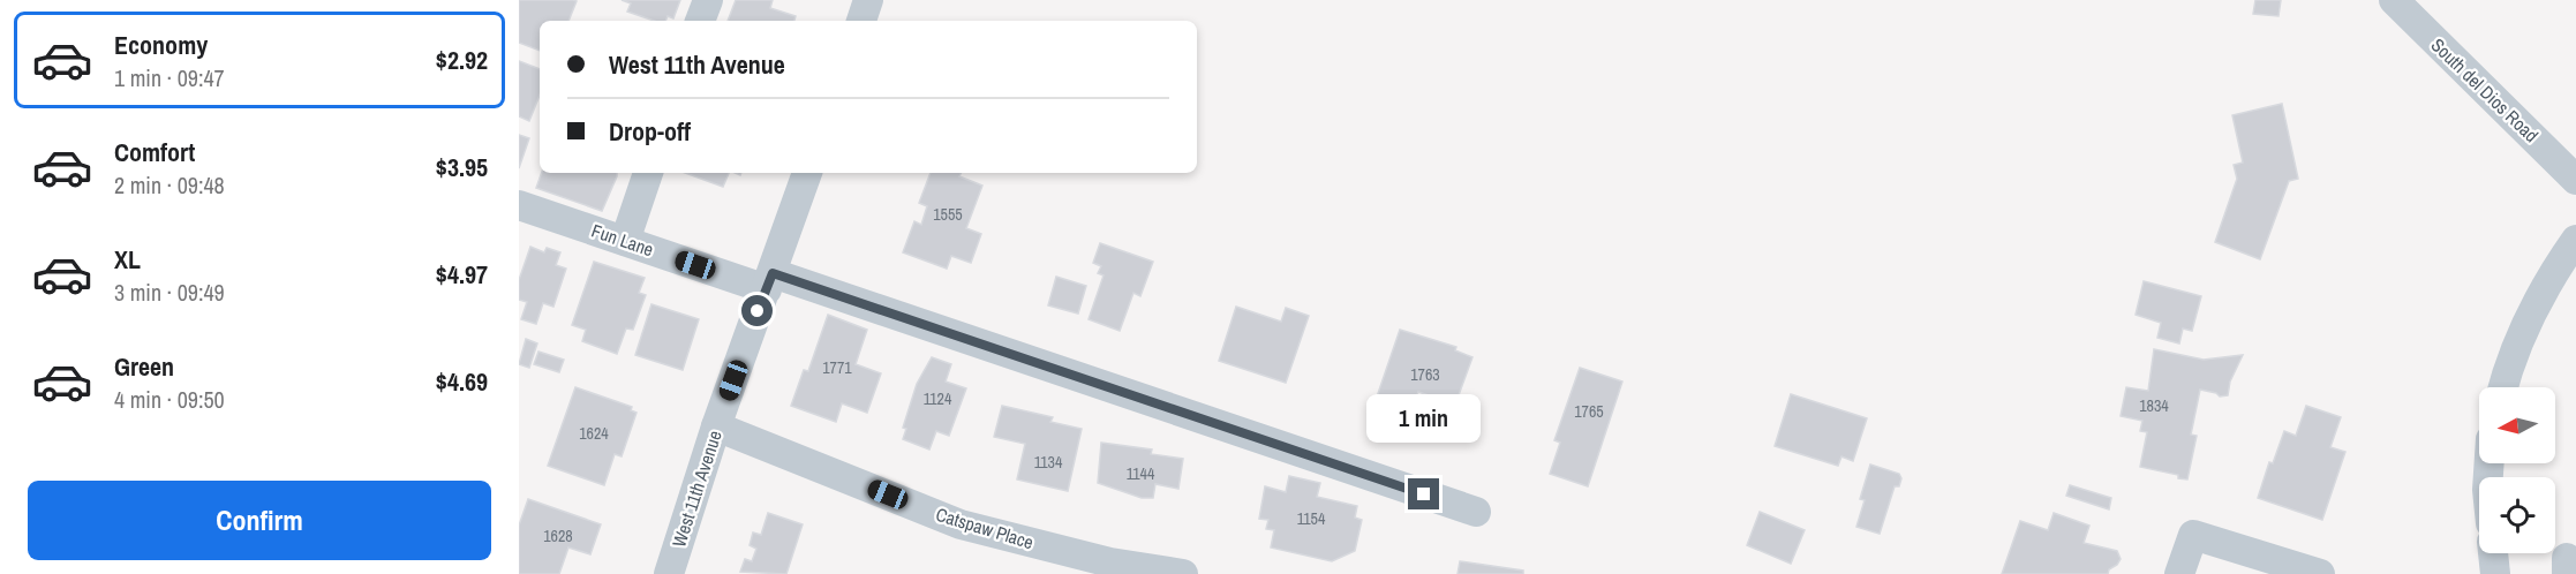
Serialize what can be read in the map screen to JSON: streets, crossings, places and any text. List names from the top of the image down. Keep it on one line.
{"streets":{"street":["South del Dios Road","Fun Lane","West 11th Avenue","Catspaw Place"]},"crossings":[["Fun Lane","West 11th Avenue"],["West 11th Avenue","Catspaw Place"]],"house_numbers":["1555","1771","1763","1124","1834","1765","1624","1134","1144","1154","1628"],"north":"left","page":{"list":[{"name":"Economy","note":"1 min · 09:47","value":"$2.92"},{"name":"Comfort","note":"2 min · 09:48","value":"$3.95"},{"name":"XL","note":"3 min · 09:49","value":"$4.97"},{"name":"Green","note":"4 min · 09:50","value":"$4.69"}],"banner":["West 11th Avenue","Drop-off"],"bubble":"1 min","buttons":"Confirm"}}
